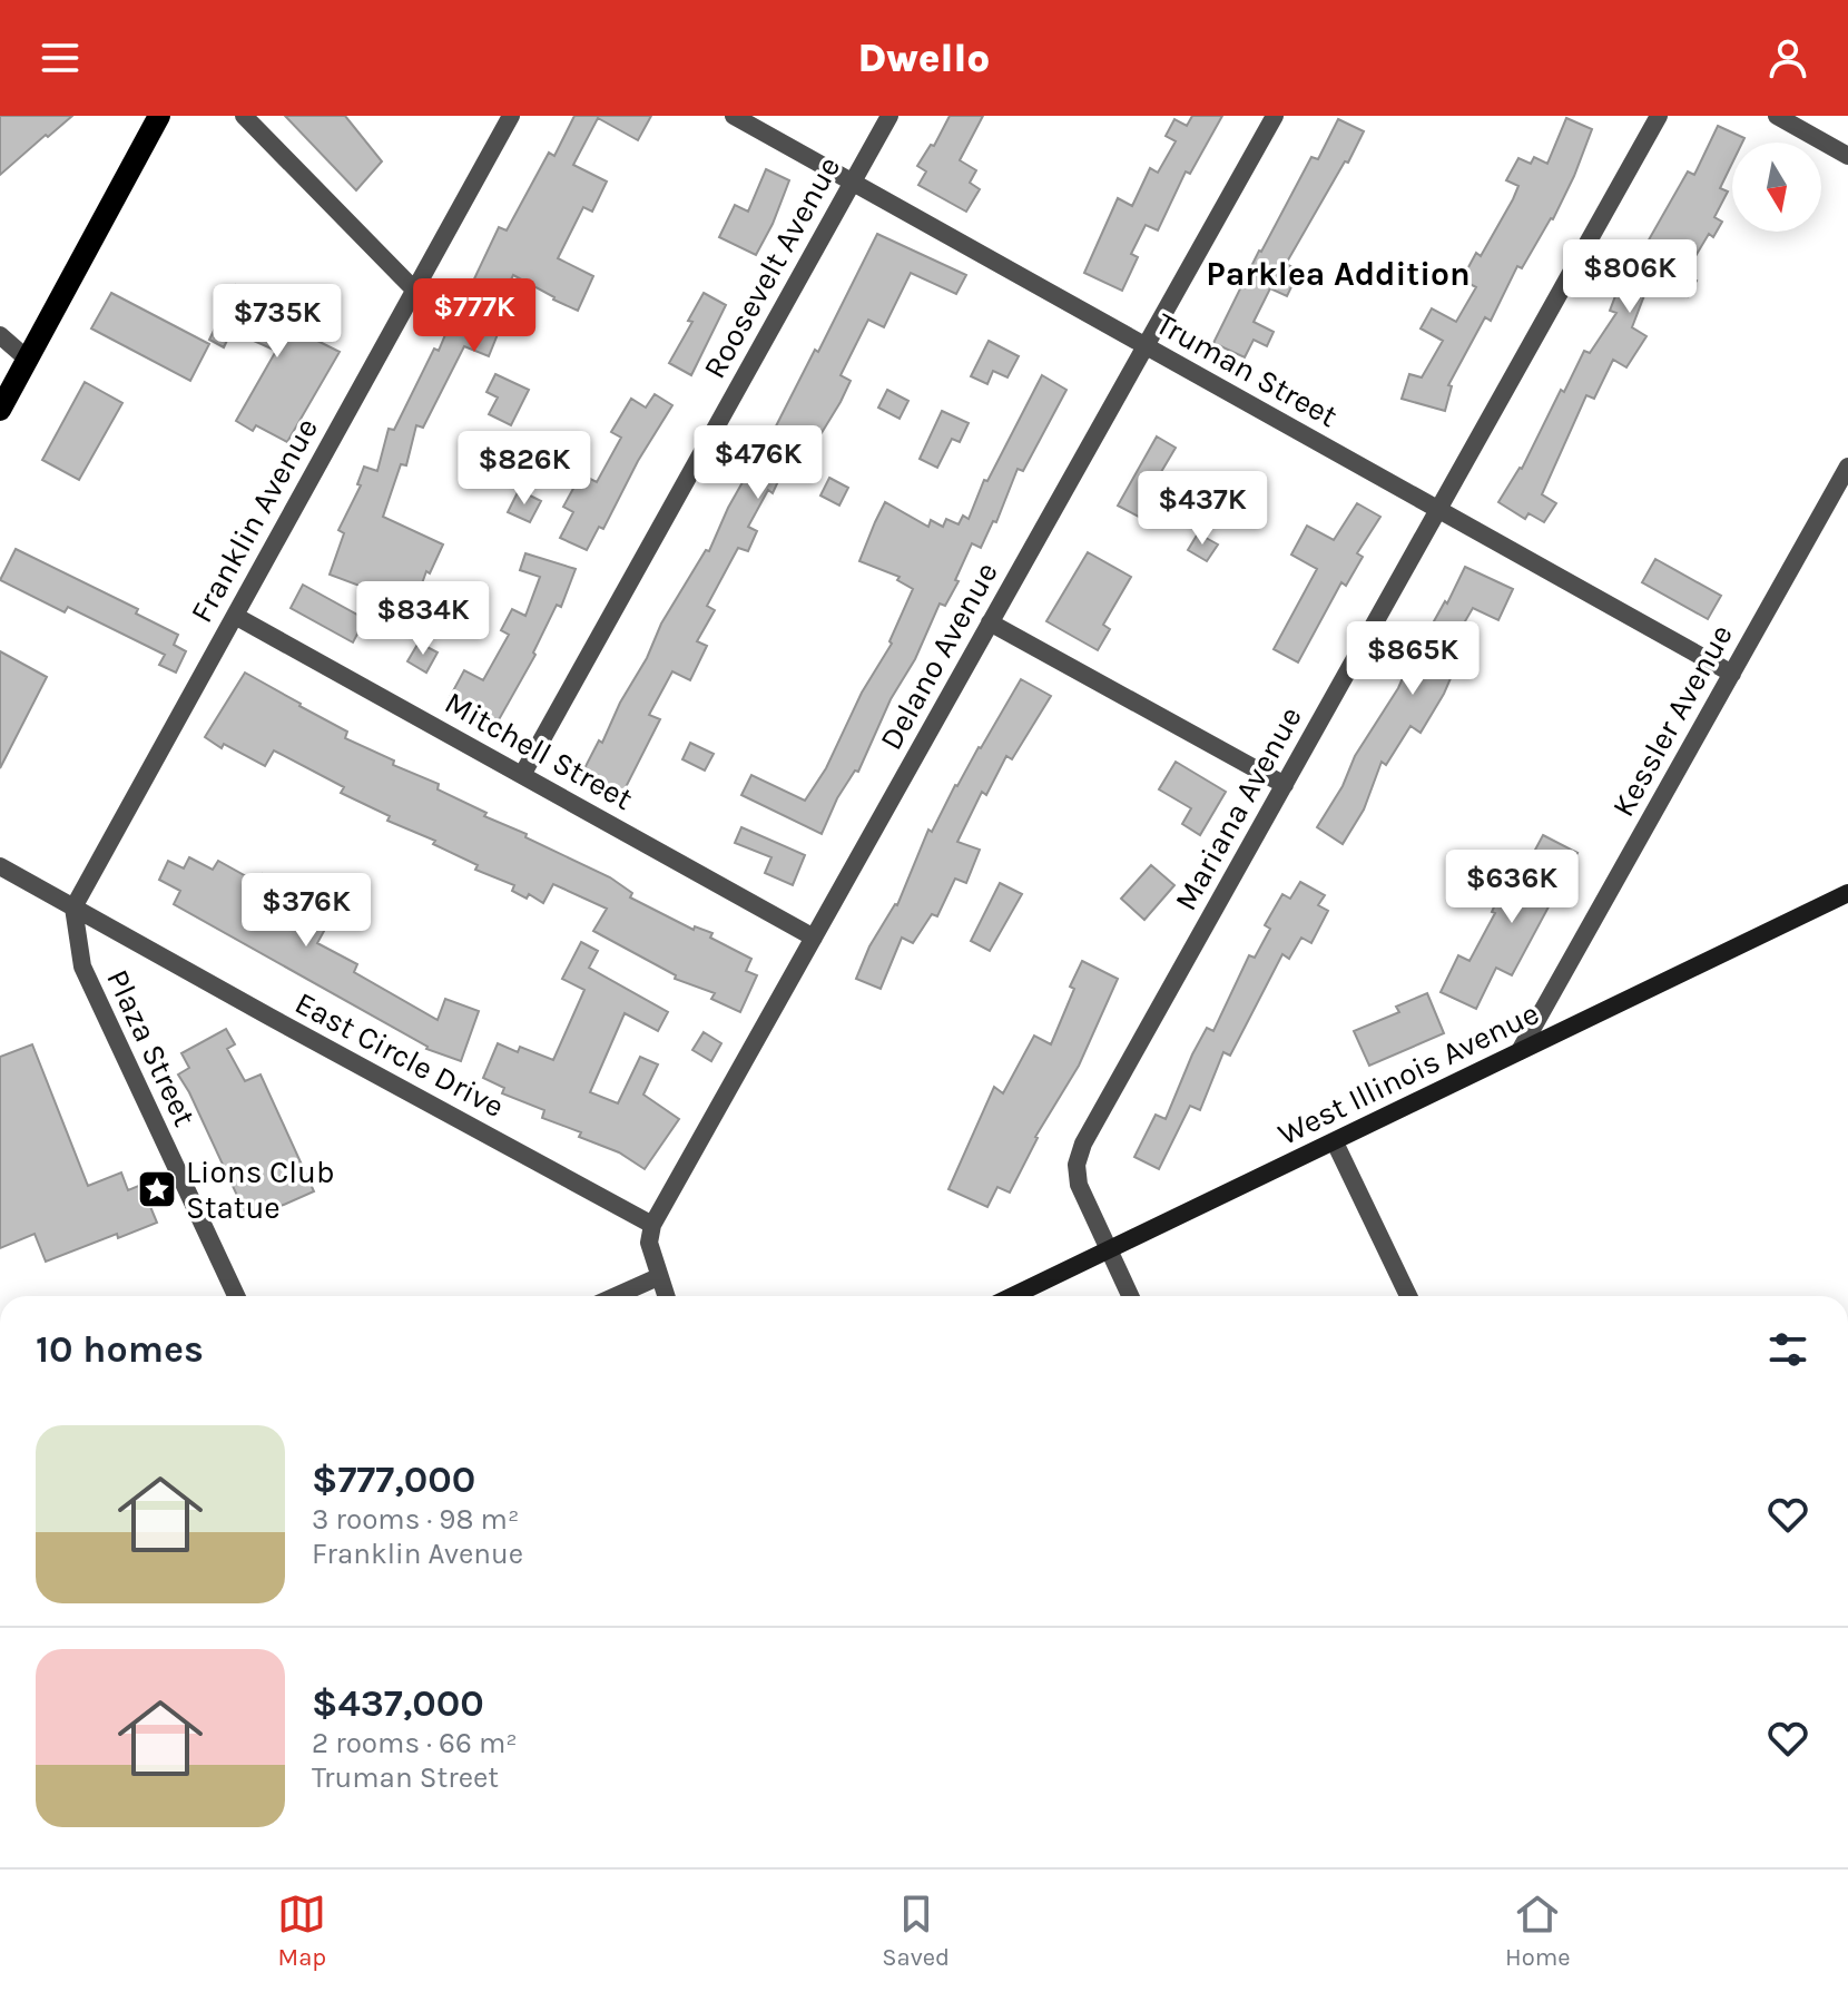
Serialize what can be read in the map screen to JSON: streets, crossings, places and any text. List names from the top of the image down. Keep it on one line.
{"streets":{"main road":["West Illinois Avenue"],"street":["Roosevelt Avenue","Truman Street","Franklin Avenue","Delano Avenue","Kessler Avenue","Mitchell Street","Mariana Avenue","Plaza Street","East Circle Drive"]},"crossings":[["Roosevelt Avenue","Truman Street"],["Roosevelt Avenue","Mitchell Street"],["Truman Street","Delano Avenue"],["Truman Street","Kessler Avenue"],["Truman Street","Mariana Avenue"],["Franklin Avenue","Mitchell Street"],["Franklin Avenue","Plaza Street"],["Franklin Avenue","East Circle Drive"],["Delano Avenue","Mitchell Street"],["Delano Avenue","East Circle Drive"],["Kessler Avenue","West Illinois Avenue"],["Mariana Avenue","West Illinois Avenue"],["Plaza Street","East Circle Drive"]],"districts":["Parklea Addition"],"places":{"place":["Lions Club Statue"]},"north":"bottom","page":{"header":"Dwello","price":["$806K","$777K","$735K","$476K","$826K","$437K","$834K","$865K","$636K","$376K"],"heading":"10 homes","list":[{"name":"$777,000","note":"3 rooms · 98 m² · Franklin Avenue"},{"name":"$437,000","note":"2 rooms · 66 m² · Truman Street"}],"tabs":["Map","Saved","Home"]}}
